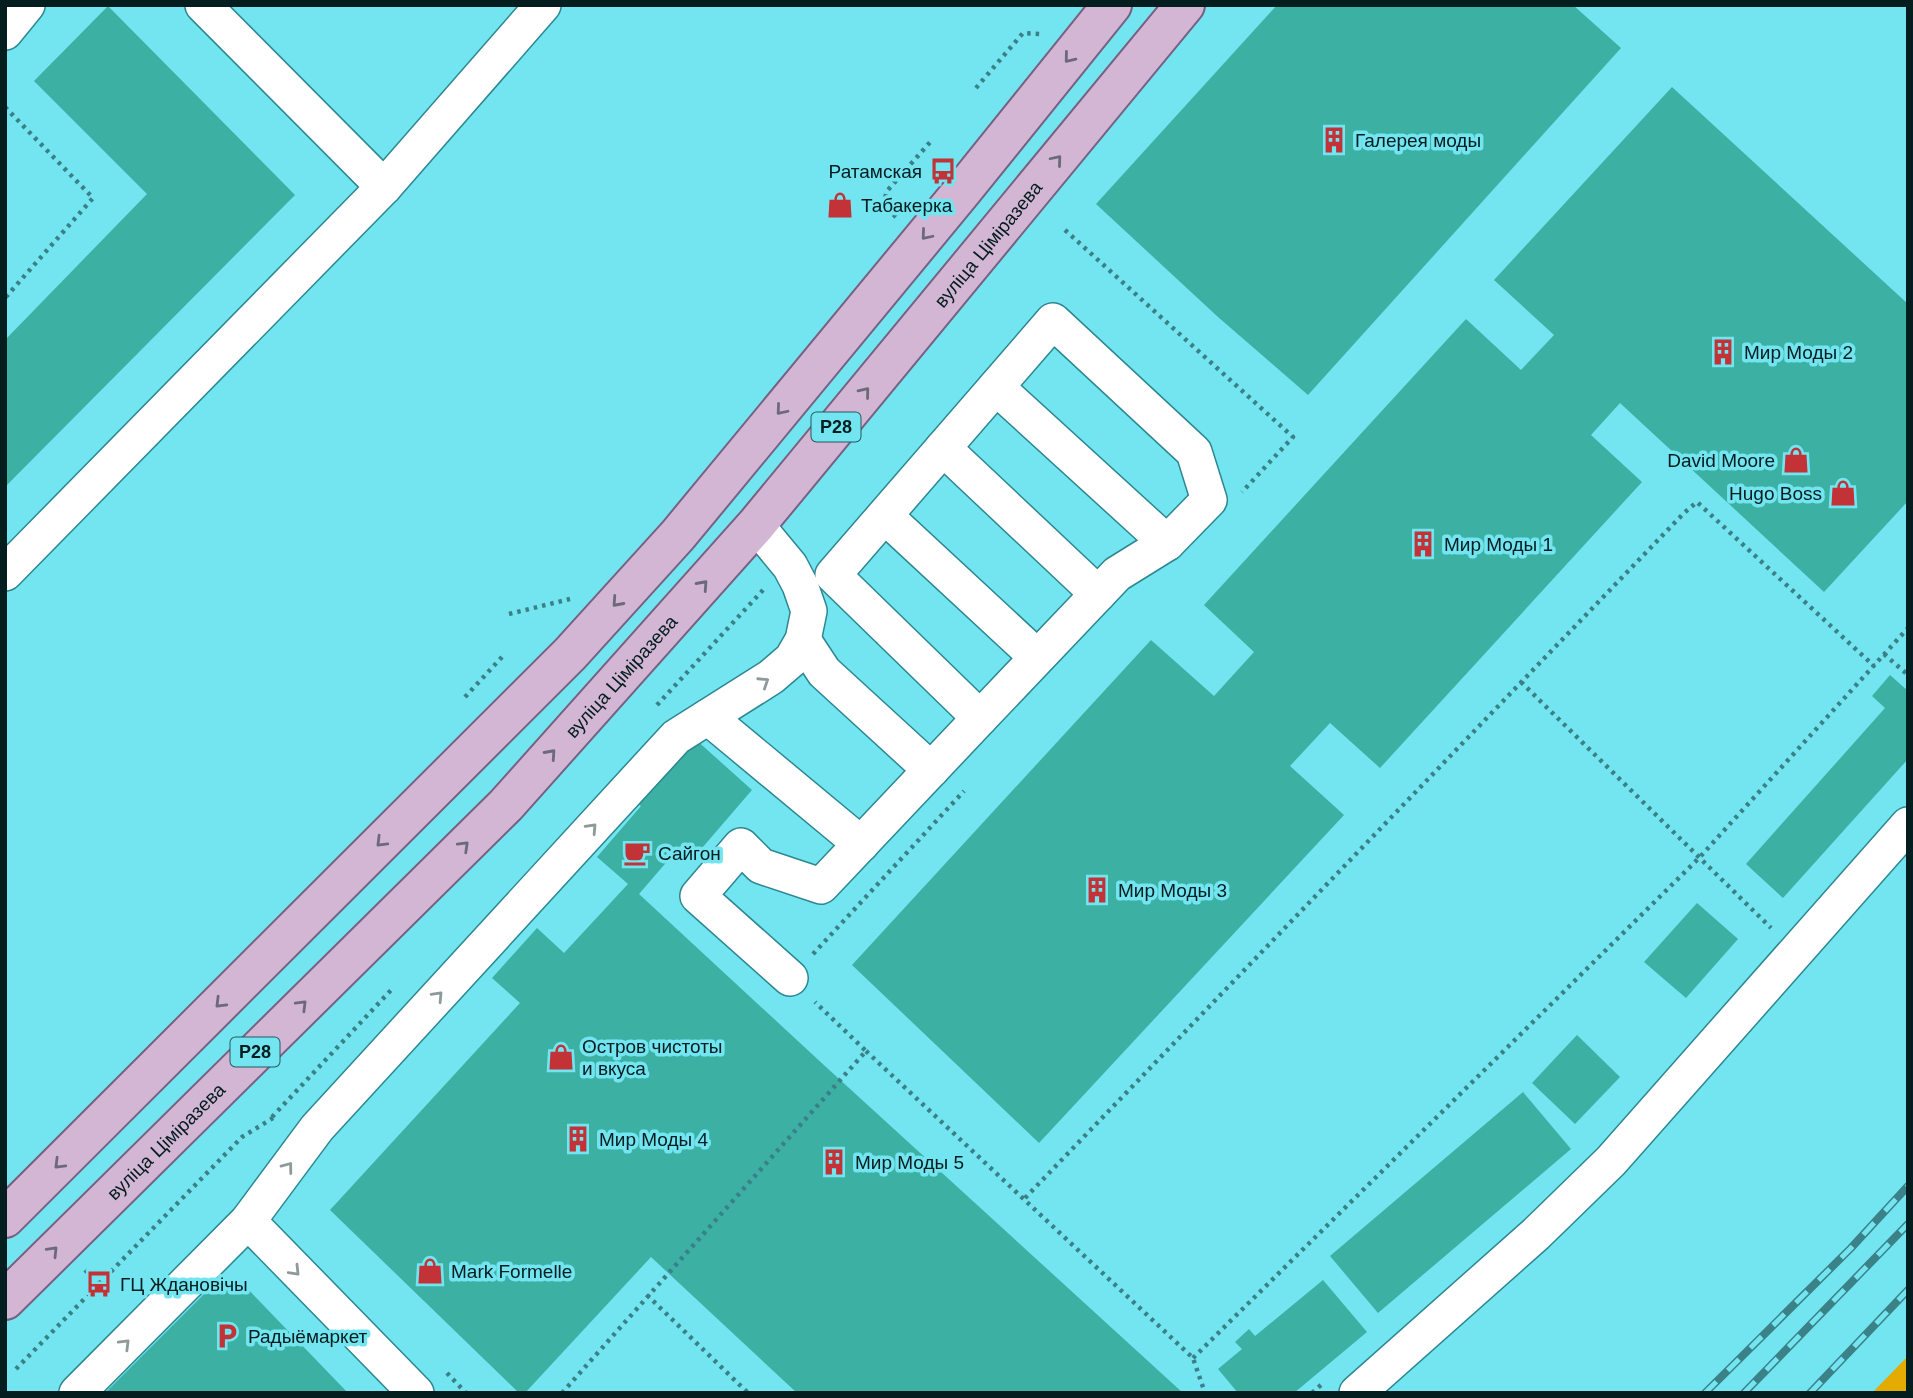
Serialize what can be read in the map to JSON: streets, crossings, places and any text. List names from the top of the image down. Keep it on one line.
{"streets":{"main road":["вуліца Ціміразева","Р28"]},"places":{"building":["Галерея моды","Мир Моды 2","Мир Моды 1","Мир Моды 3","Мир Моды 4","Мир Моды 5"],"bus stop":["Ратамская","ГЦ Ждановічы"],"shop":["Табакерка","David Moore","Hugo Boss","Остров чистоты и вкуса","Mark Formelle"],"cafe":["Сайгон"],"parking":["Радыёмаркет"]}}
